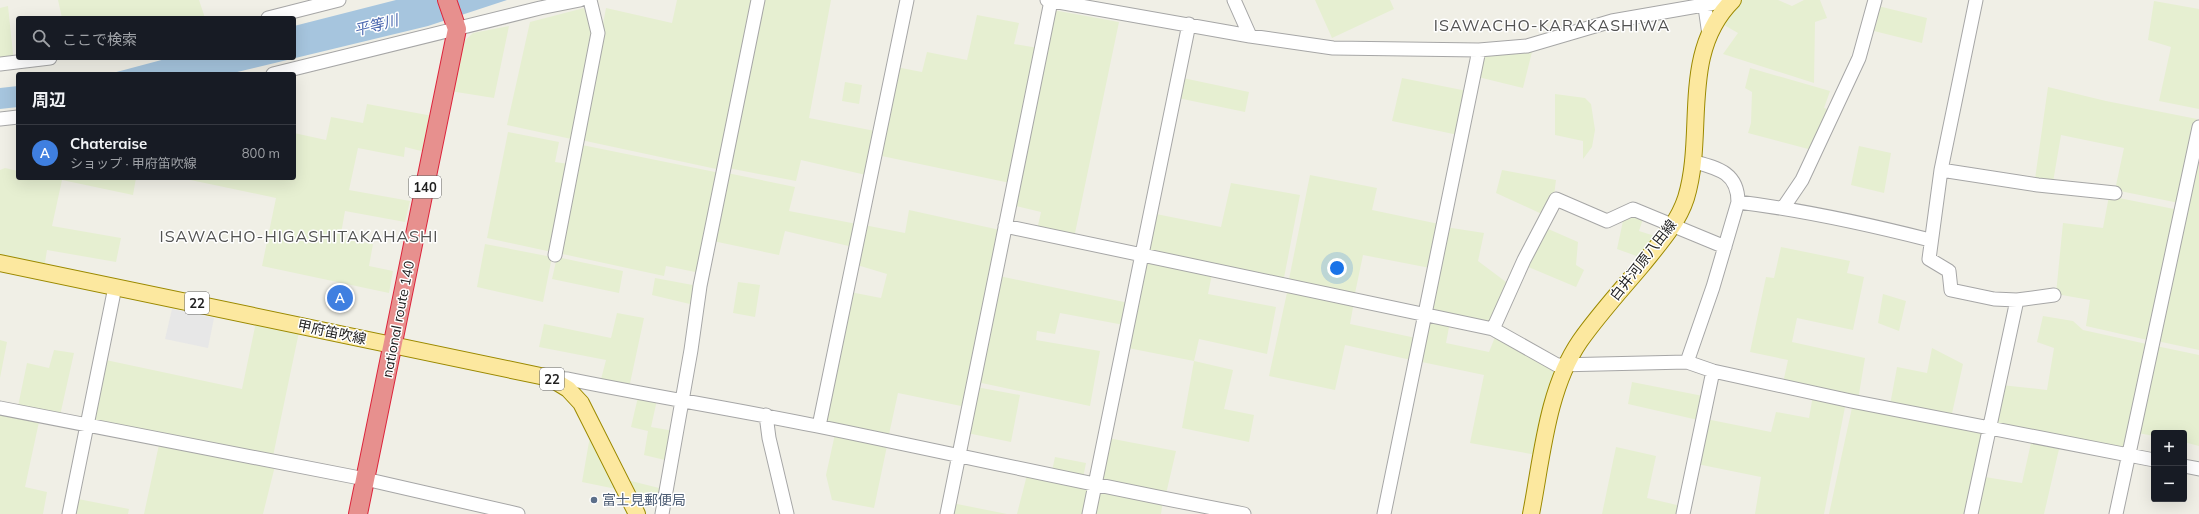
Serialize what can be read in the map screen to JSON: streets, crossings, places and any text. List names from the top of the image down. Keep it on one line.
{"streets":{"highway":["140","national route 140"],"main road":["白井河原八田線","22","甲府笛吹線"]},"crossings":[["national route 140","甲府笛吹線"]],"districts":["ISAWACHO-KARAKASHIWA","ISAWACHO-HIGASHITAKAHASHI"],"water":["平等川"],"places":["富士見郵便局"],"page":{"search":"ここで検索","heading":"周辺","list":[{"mark":"A","name":"Chateraise","note":"ショップ · 甲府笛吹線","value":"800 m"}],"pins":"A","map_buttons":["+","−"]}}
